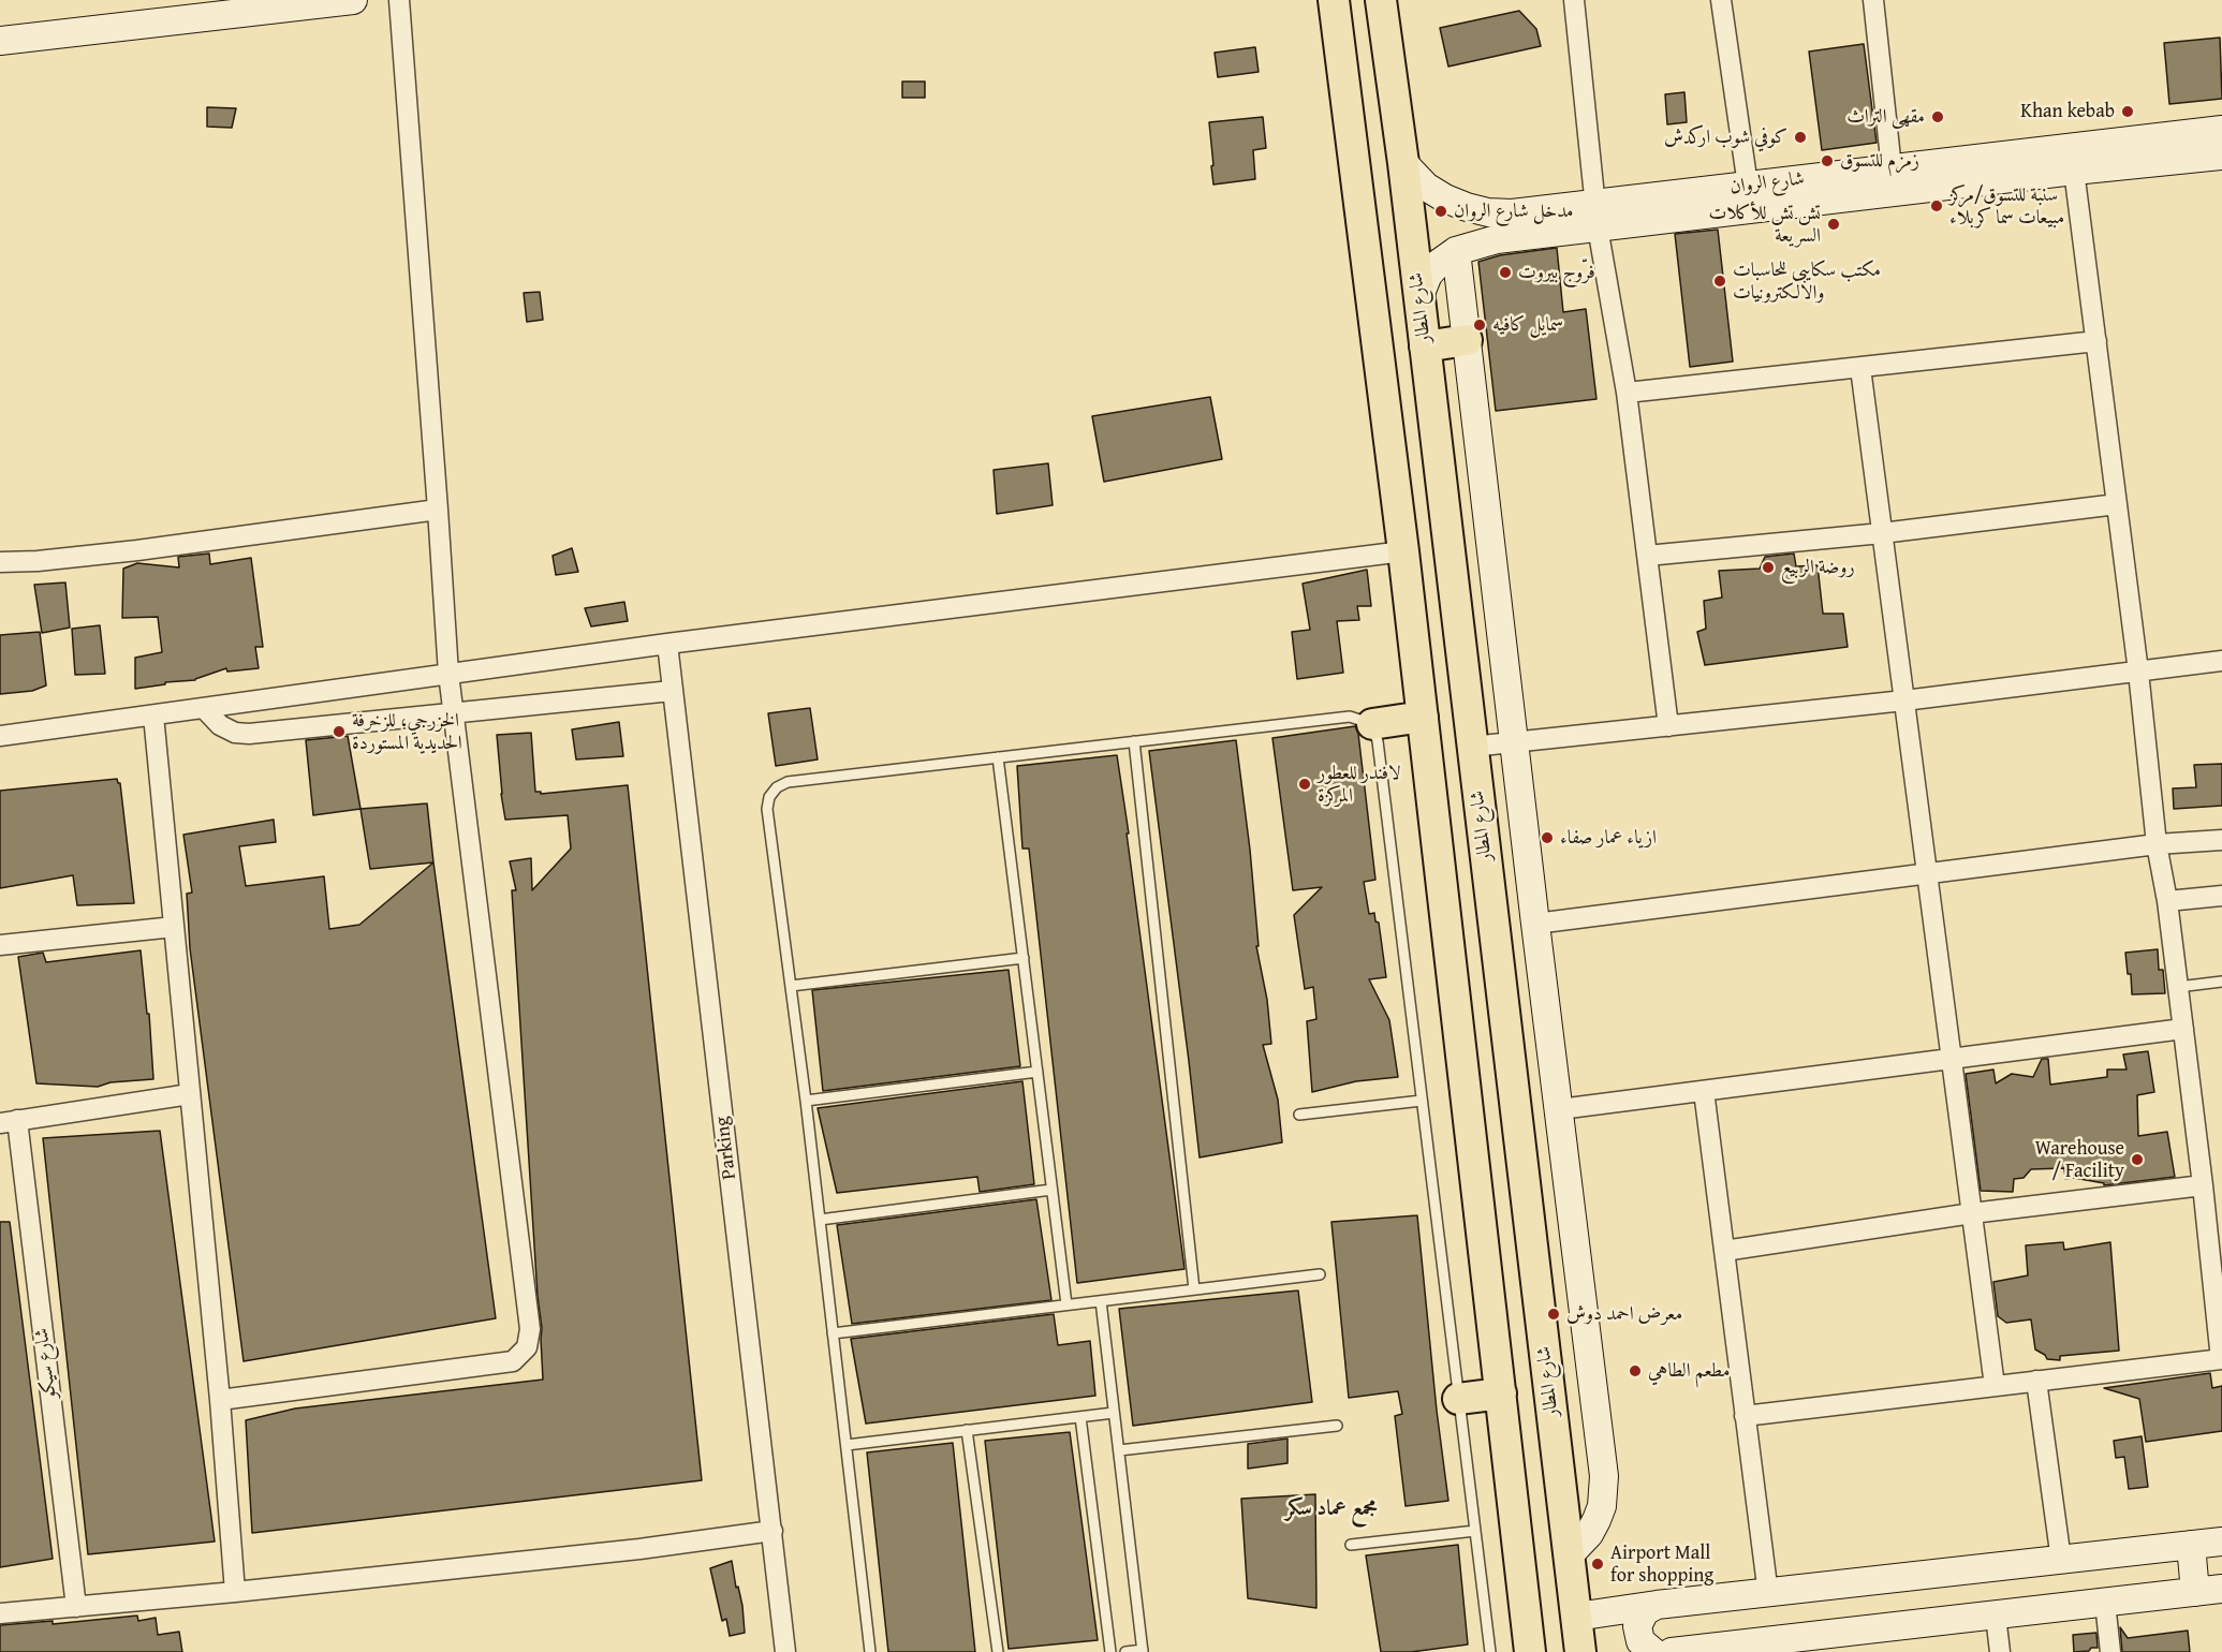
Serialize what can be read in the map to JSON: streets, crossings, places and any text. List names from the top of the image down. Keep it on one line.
{"streets":{"main road":["شارع المطار"],"street":["شارع الروان","Parking","شارع سيكو"]},"crossings":[["شارع الروان","شارع المطار"]],"districts":["مجمع عماد سكر"],"places":["Khan kebab","مقهى التراث","كوفي شوب اركدش","زمزم للتسوق","سنبة للتسوق/مركز مبيعات سما كربلاء","مدخل شارع الروان","تش تش للأكلات السريعة","فرّوج بيروت","مكتب سكايبي للحاسبات والالكترونيات","سمايل كافيه","روضة الربيع","الخزرجي؛ للزخرفة الحديدية المستوردة","لافندر للعطور المركزة","ازياء عمار صفاء","Warehouse / Facility","معرض احمد دوش","مطعم الطاهي","Airport Mall for shopping"]}
